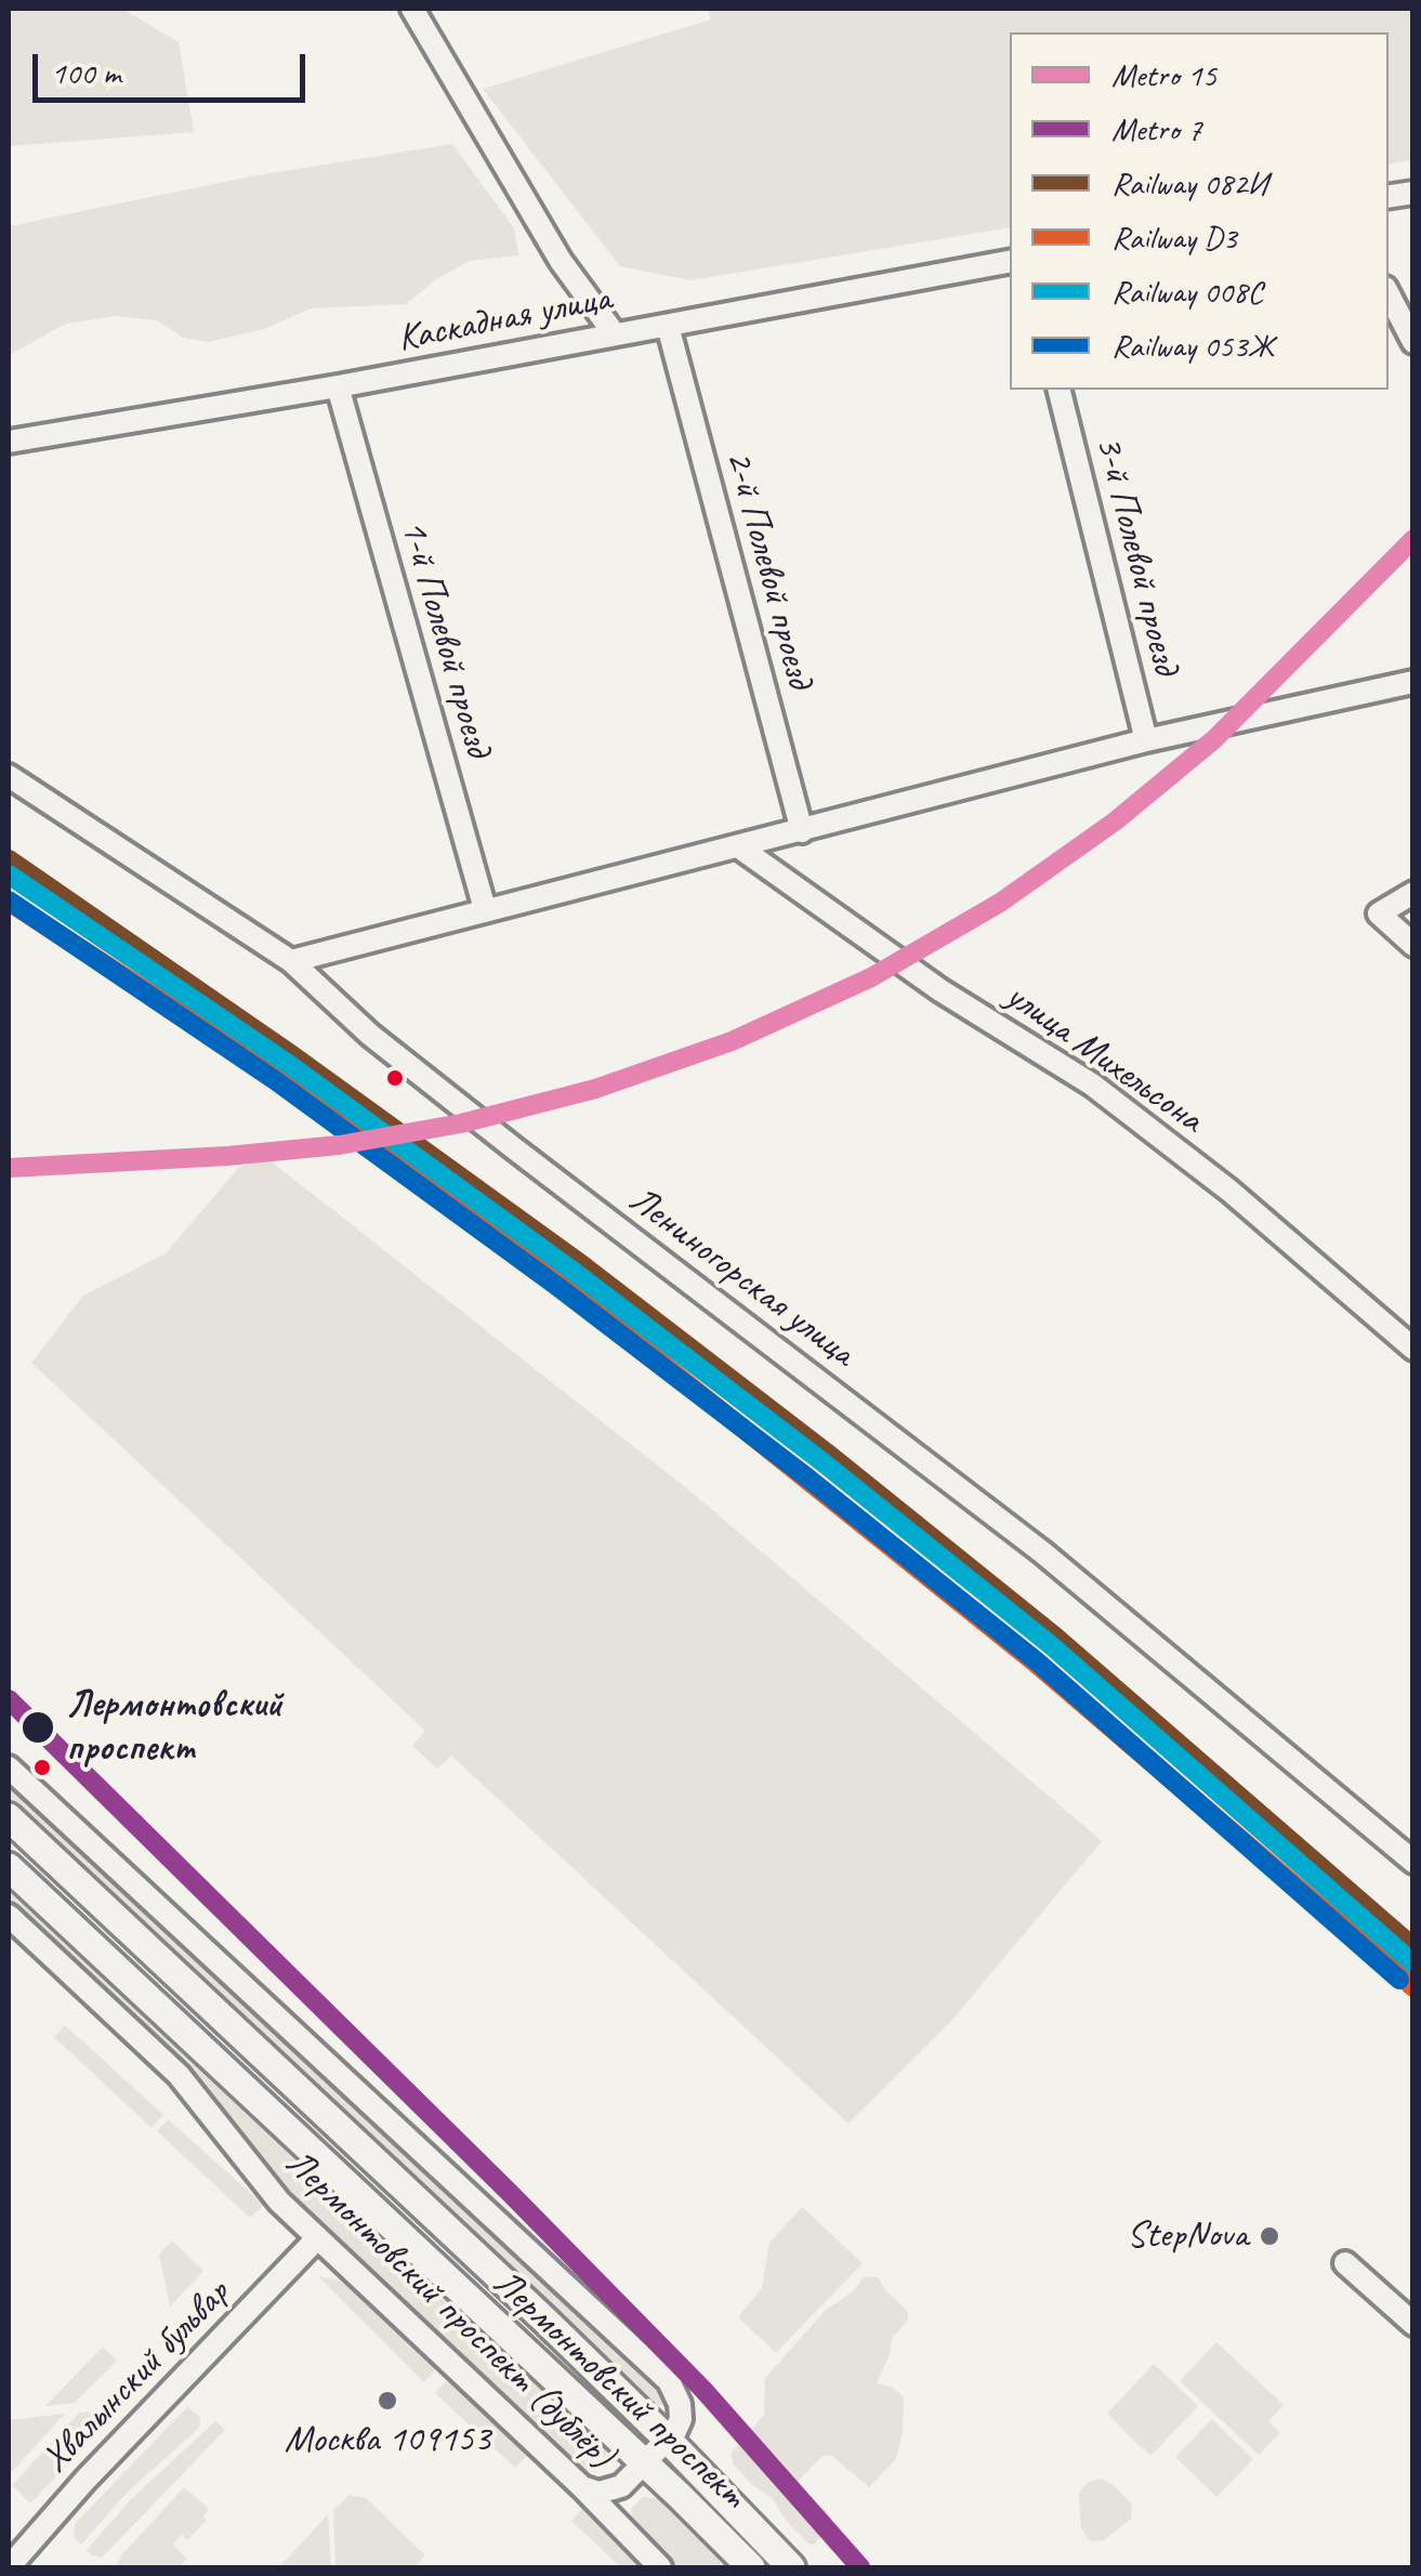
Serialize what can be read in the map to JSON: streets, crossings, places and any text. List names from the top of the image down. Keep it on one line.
{"streets":{"main road":["Лермонтовский проспект"],"street":["Каскадная улица","3-й Полевой проезд","2-й Полевой проезд","1-й Полевой проезд","улица Михельсона","Лениногорская улица","Лермонтовский проспект (дублёр)","Хвалынский бульвар"]},"crossings":[["Каскадная улица","2-й Полевой проезд"],["Каскадная улица","1-й Полевой проезд"],["Лермонтовский проспект (дублёр)","Хвалынский бульвар"],["Лермонтовский проспект (дублёр)","Лермонтовский проспект"]],"places":["Лермонтовский проспект","StepNova","Москва 109153"],"lines":["metro line 15","rail line 082И","rail line 008С","rail line 053Ж","rail line D3","metro line 7"],"legend":["Metro 15","Metro 7","Railway 082И","Railway D3","Railway 008С","Railway 053Ж"],"scale_bar":"100 m"}
